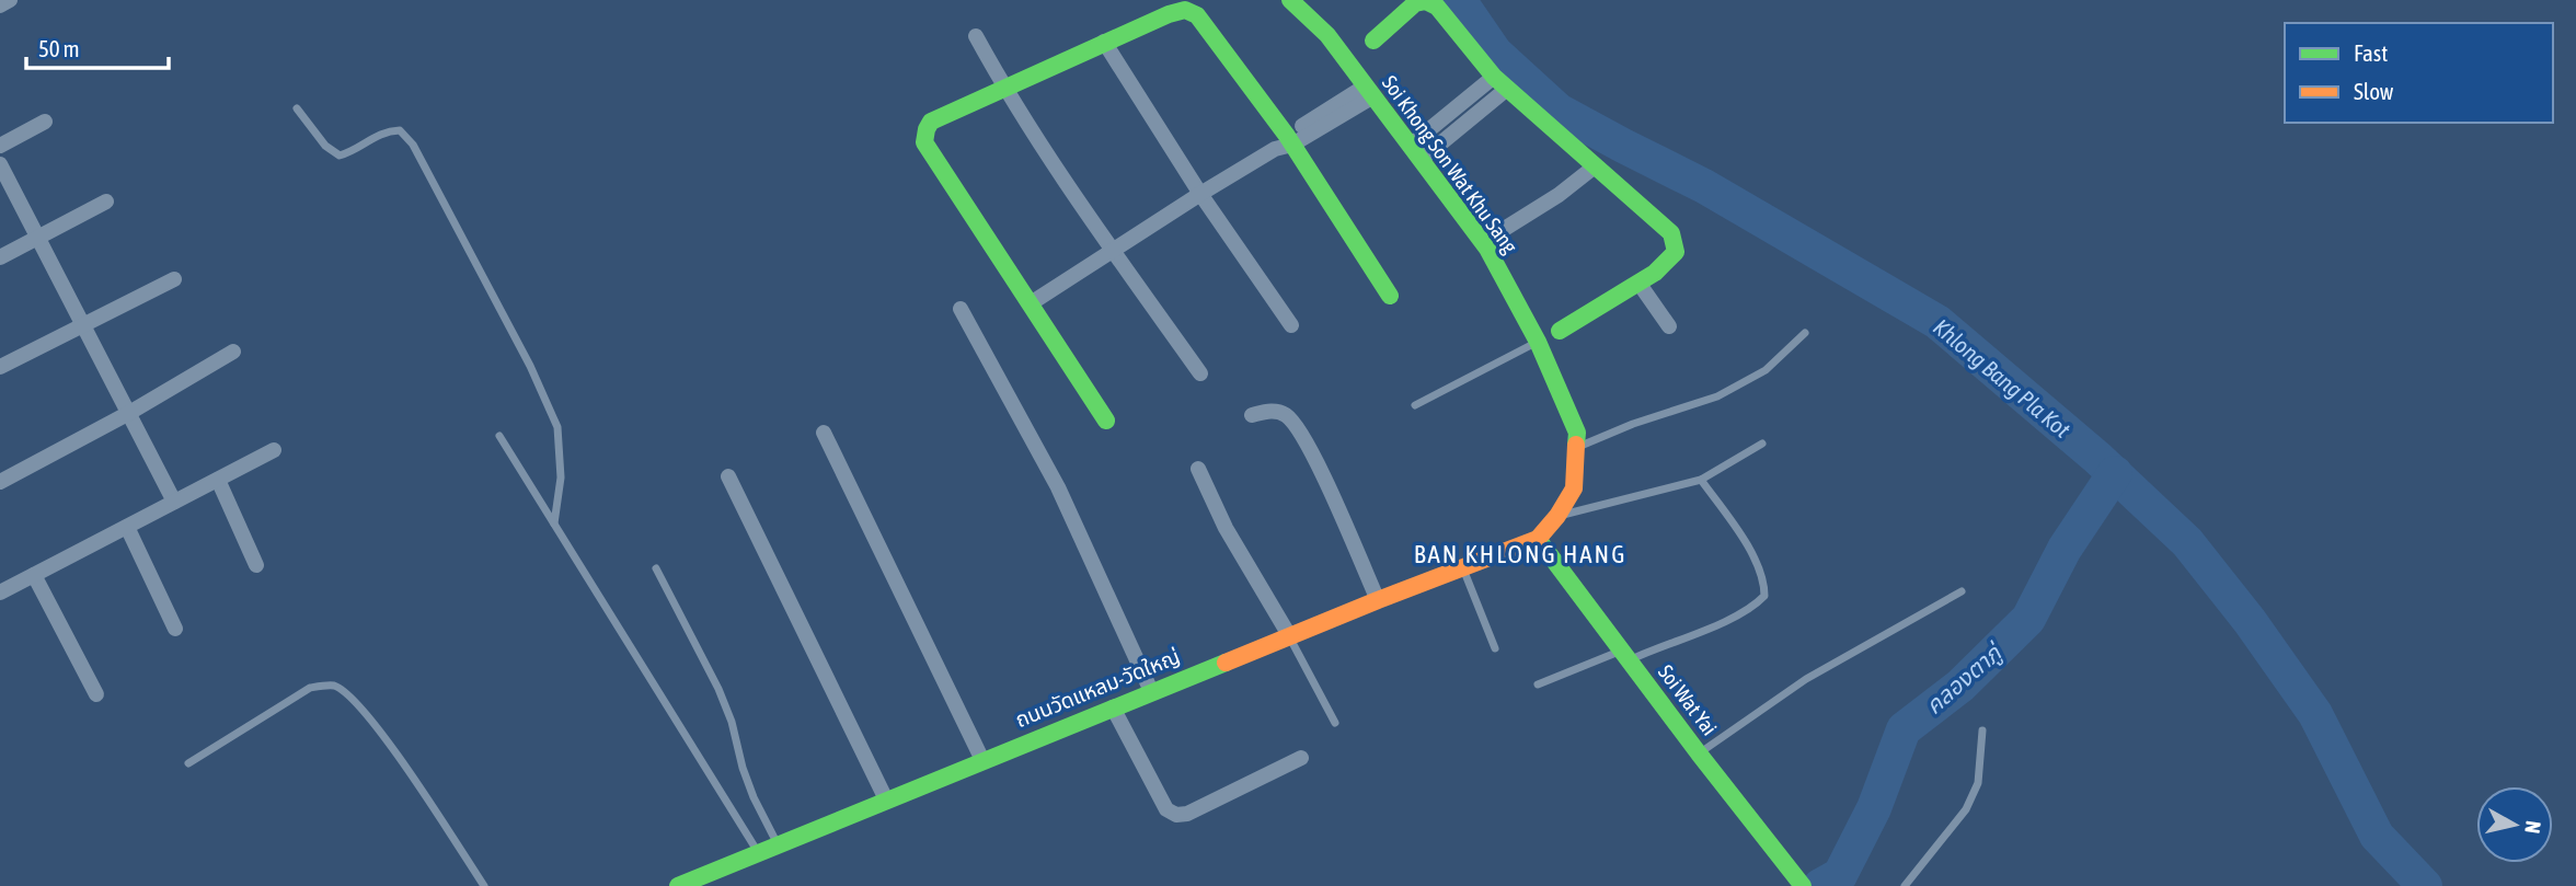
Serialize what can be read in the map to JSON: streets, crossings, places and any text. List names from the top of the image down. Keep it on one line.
{"streets":{"street":["Soi Khong Son Wat Khu Sang","ถนนวัดแหลม-วัดใหญ่","Soi Wat Yai"]},"crossings":[["Soi Khong Son Wat Khu Sang","ถนนวัดแหลม-วัดใหญ่"],["Soi Khong Son Wat Khu Sang","Soi Wat Yai"],["ถนนวัดแหลม-วัดใหญ่","Soi Wat Yai"]],"districts":["BAN KHLONG HANG"],"water":["Khlong Bang Pla Kot","คลองตาภู่"],"legend":["Fast","Slow"],"scale_bar":"50 m","north":"right"}
